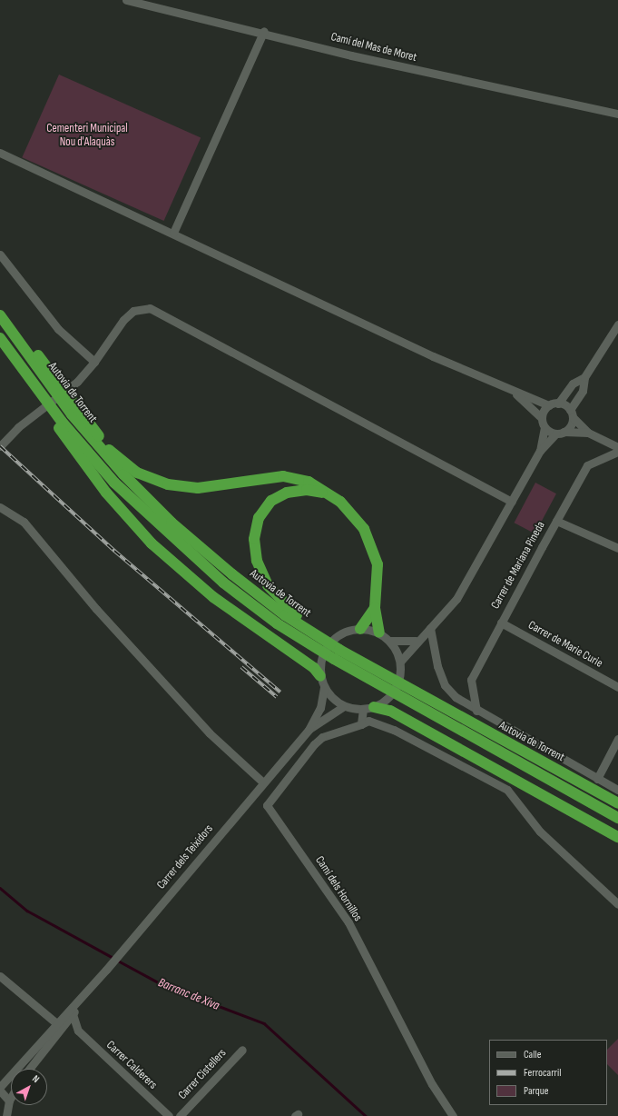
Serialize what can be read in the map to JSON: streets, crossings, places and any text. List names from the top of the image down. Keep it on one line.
{"streets":{"highway":["Autovia de Torrent"],"street":["Camí del Mas de Moret","Carrer de Mariana Pineda","Carrer de Marie Curie","Carrer dels Teixidors","Camí dels Hornillos","Carrer Calderers","Carrer Cistellers"]},"crossings":[["Carrer de Mariana Pineda","Carrer de Marie Curie"],["Carrer dels Teixidors","Carrer Calderers"]],"water":["Barranc de Xiva"],"parks":["Cementeri Municipal Nou d'Alaquàs"],"legend":["Calle","Ferrocarril","Parque"],"north":"top right"}
